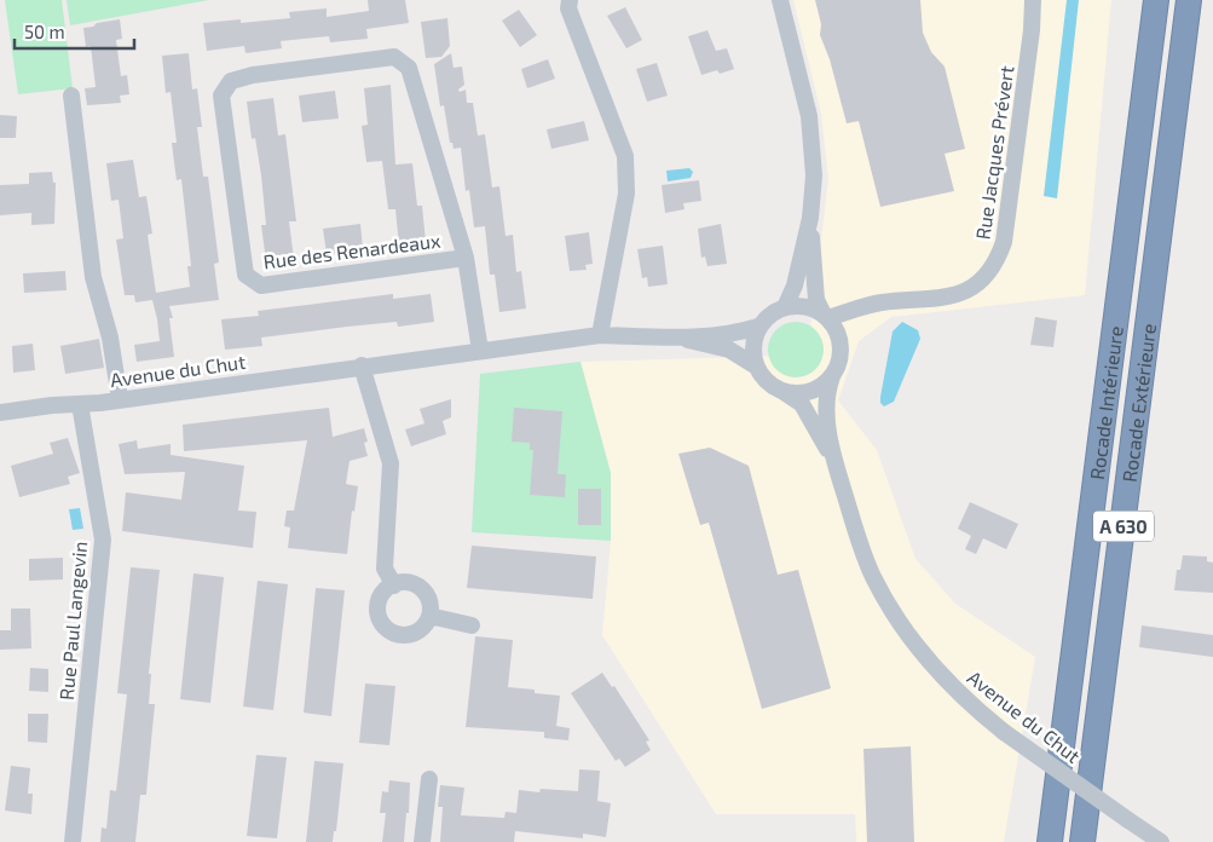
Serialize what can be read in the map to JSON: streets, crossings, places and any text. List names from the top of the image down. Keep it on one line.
{"streets":{"highway":["Rocade Intérieure","Rocade Extérieure","A 630"],"street":["Rue Jacques Prévert","Rue des Renardeaux","Avenue du Chut","Rue Paul Langevin"]},"crossings":[["Rue Jacques Prévert","Avenue du Chut"],["Rue des Renardeaux","Avenue du Chut"],["Avenue du Chut","Rue Paul Langevin"]],"scale_bar":"50 m"}
